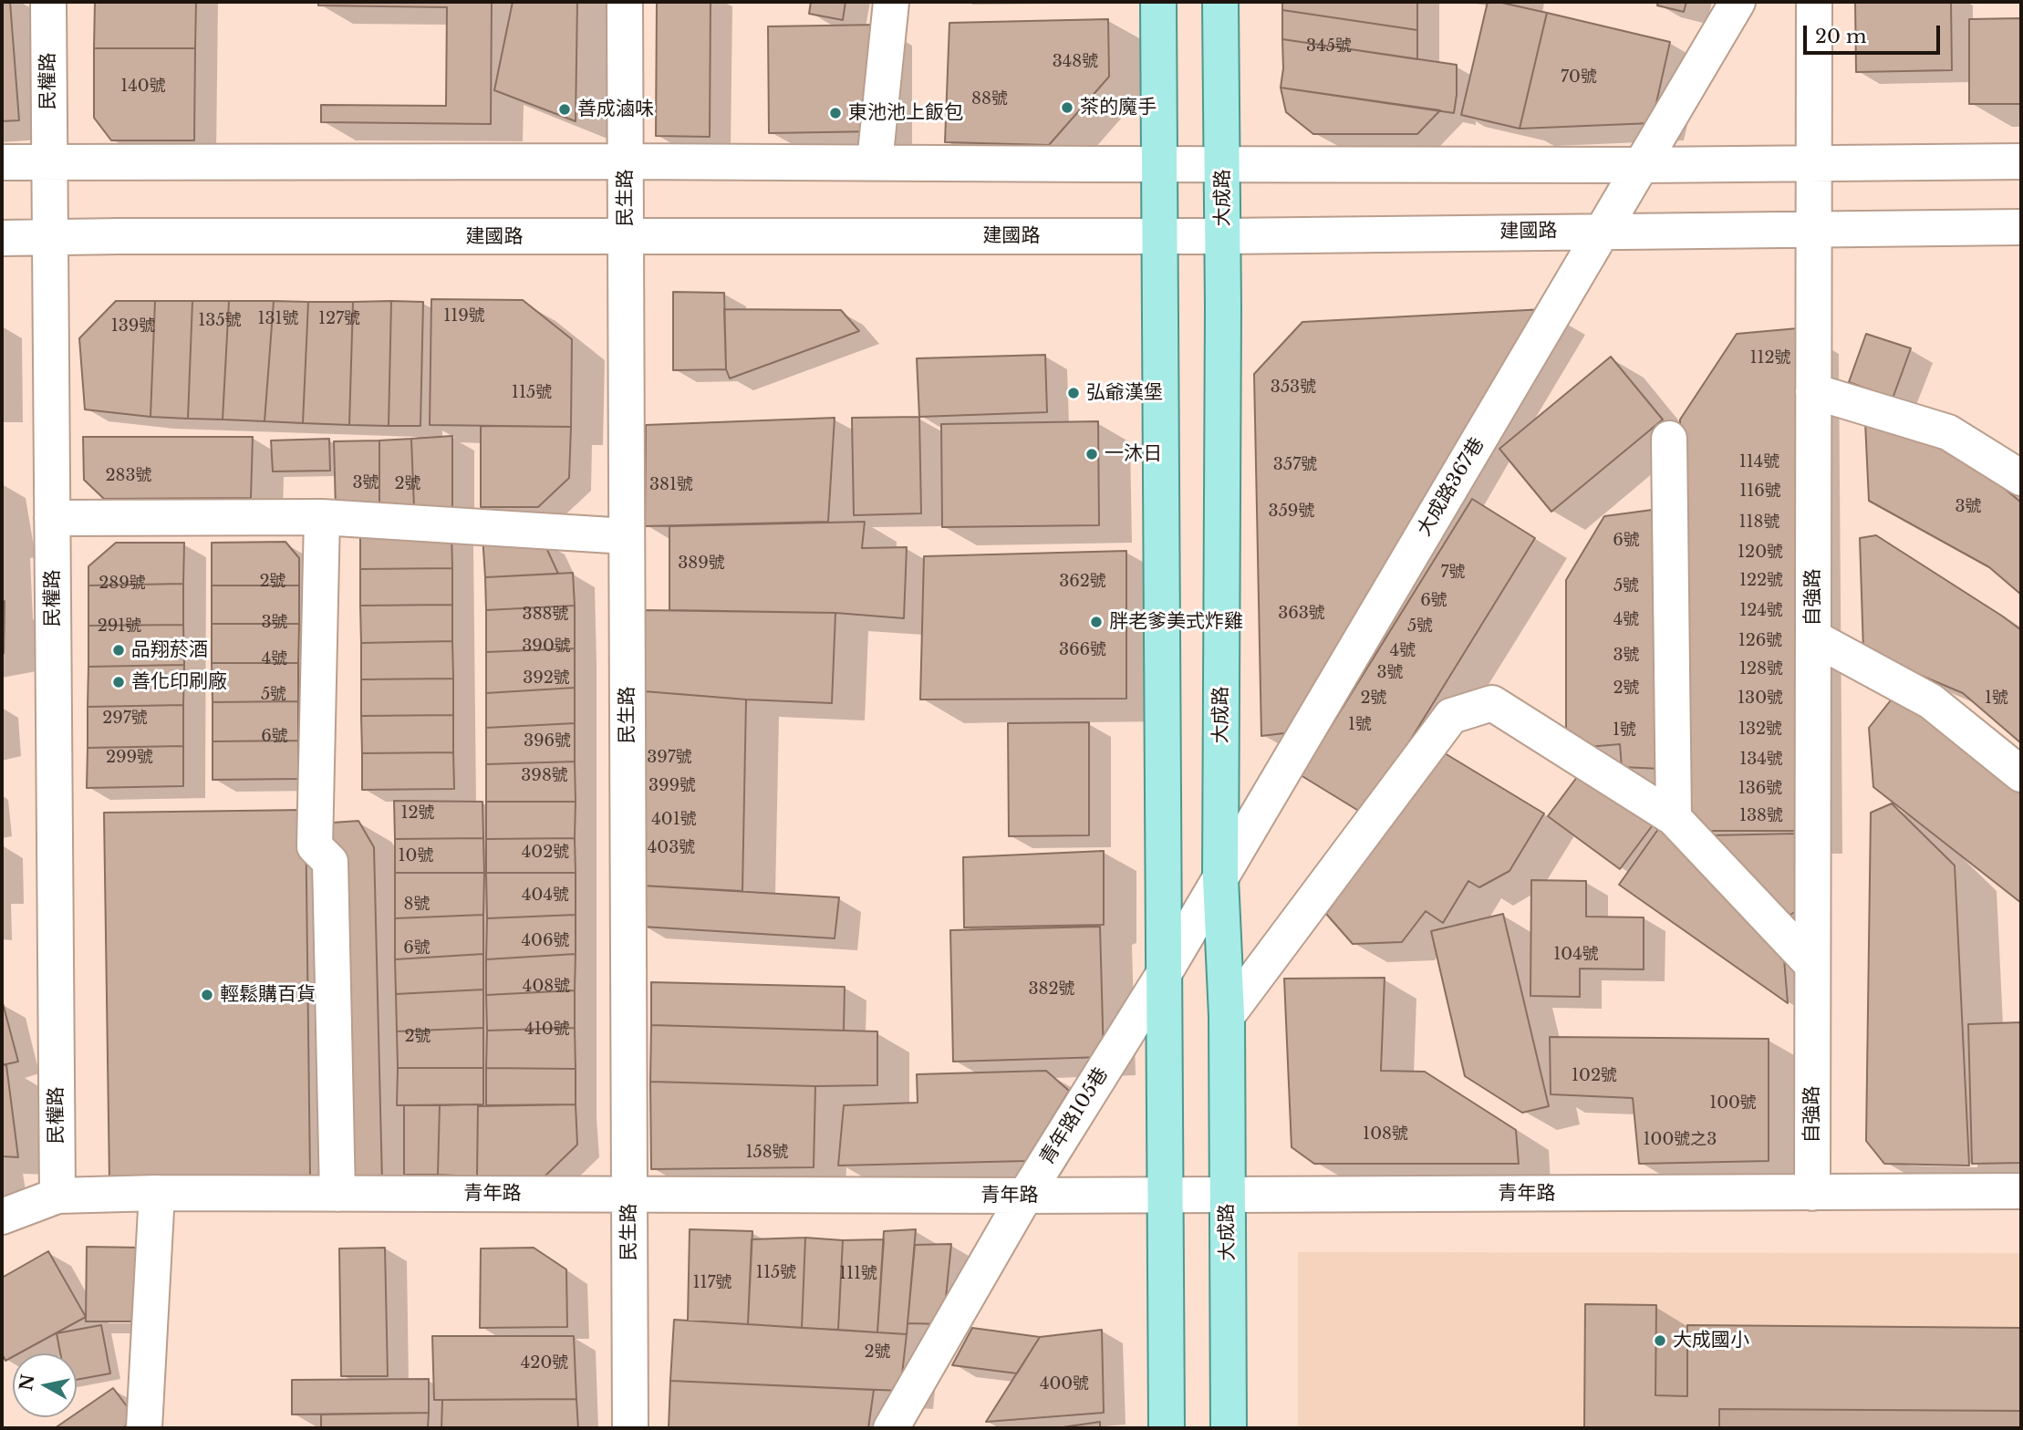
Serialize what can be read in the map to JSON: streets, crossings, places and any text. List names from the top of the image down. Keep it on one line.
{"streets":{"main road":["大成路"],"street":["民權路","民生路","建國路","大成路367巷","自強路","青年路105巷","青年路"]},"crossings":[["民權路","建國路"],["民權路","青年路"],["民生路","建國路"],["民生路","青年路"],["大成路","建國路"],["大成路","大成路367巷"],["大成路","青年路"],["建國路","大成路367巷"],["建國路","自強路"],["大成路367巷","青年路105巷"],["自強路","青年路"],["青年路105巷","青年路"]],"places":["茶的魔手","善成滷味","東池池上飯包","弘爺漢堡","一沐日","胖老爹美式炸雞","品翔菸酒","善化印刷廠","輕鬆購百貨","大成國小"],"house_numbers":["345號","348號","70號","140號","88號","119號","131號","127號","135號","139號","112號","353號","115號","114號","357號","283號","3號","2號","381號","116號","3號","359號","118號","6號","120號","389號","7號","122號","2號","362號","289號","5號","6號","124號","363號","388號","4號","3號","291號","5號","126號","390號","366號","4號","3號","4號","128號","3號","392號","2號","5號","2號","130號","1號","297號","1號","132號","1號","6號","396號","299號","397號","134號","398號","399號","136號","12號","138號","401號","403號","402號","10號","404號","8號","406號","6號","104號","408號","382號","410號","2號","102號","100號","108號","100號之3","158號","115號","111號","117號","2號","420號","400號"],"scale_bar":"20 m","north":"left"}
